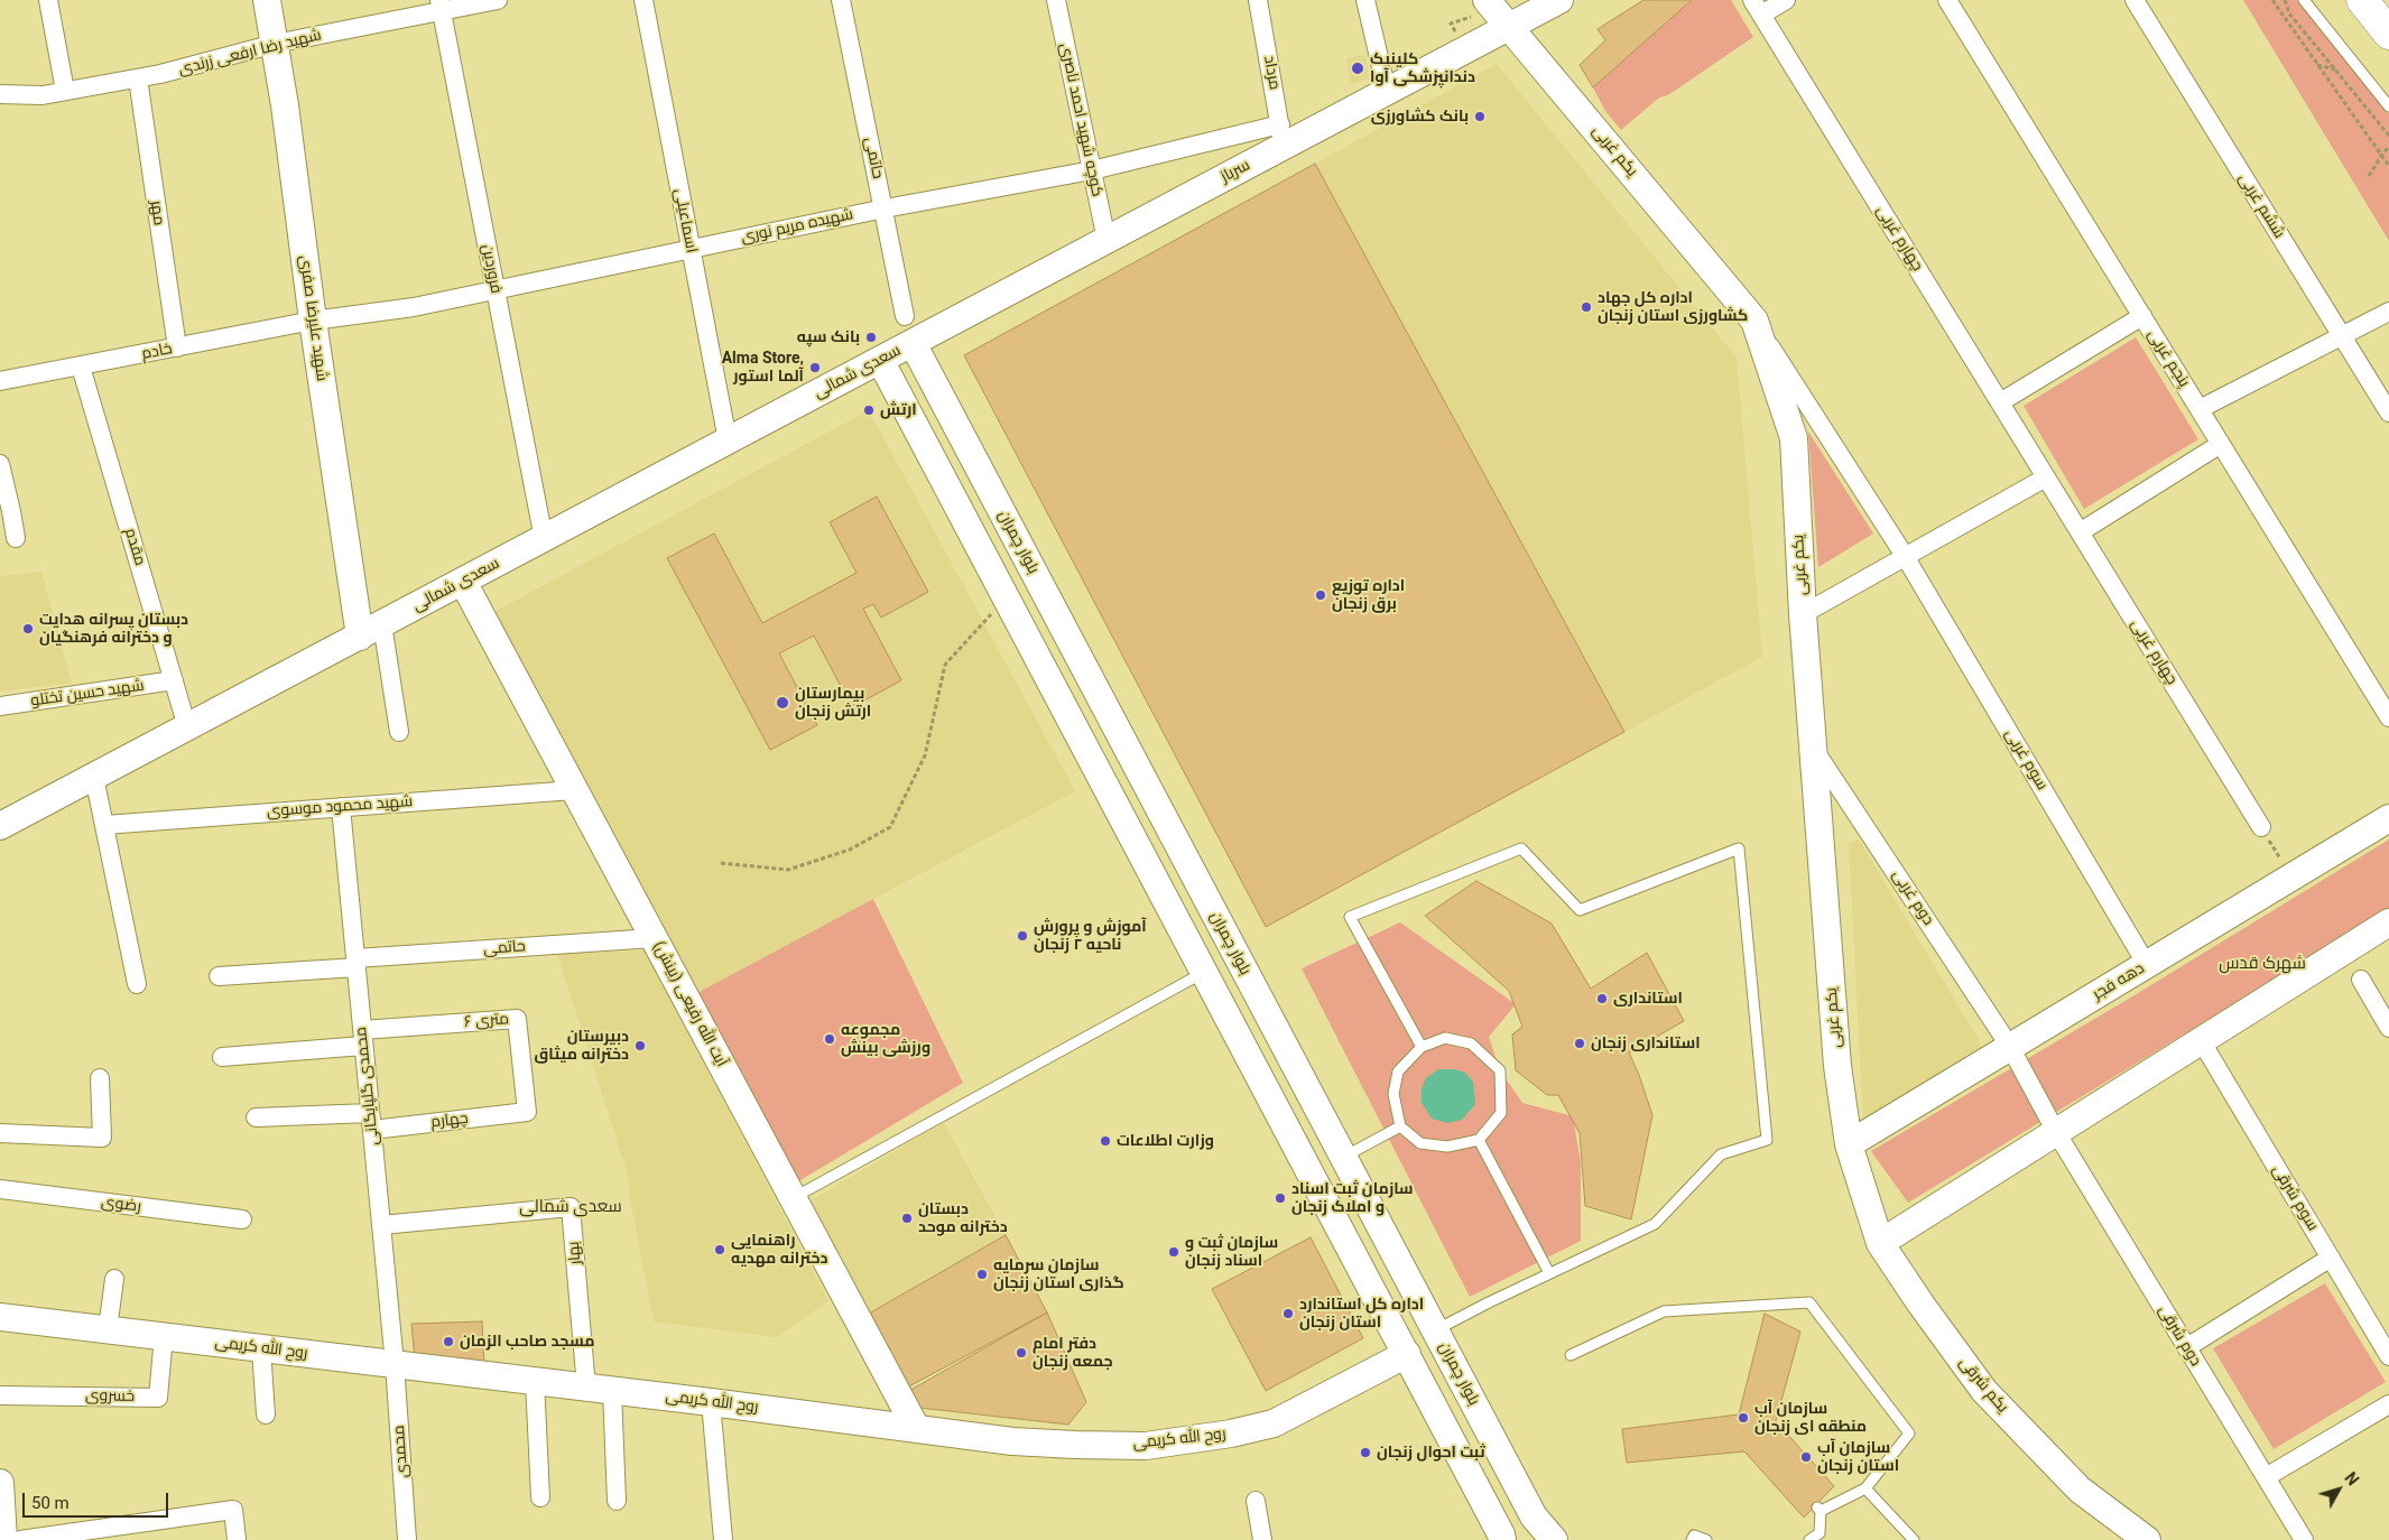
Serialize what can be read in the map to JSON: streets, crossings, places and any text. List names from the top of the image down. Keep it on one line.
{"streets":{"street":["شهید رضا ارفعی زرندی","مرداد","کوچه شهید احمد ناصری","یکم غربی","حاتمی","سرباز","ششم غربی","مهر","اسماعیلی","شهیده مریم نوری","چهارم غربی","فروردین","شهید علیرضا صفری","خادم","پنجم غربی","سعدی شمالی","بلوار چمران","مقدم","شهید حسین تختلو","سوم غربی","شهید محمود موسوی","دوم غربی","دهه فجر","آیت الله رفیعی (بینش)","۶ متری","محمدی گلپایگانی","چهارم","سوم شرقی","رضوی","بهار","دوم شرقی","روح الله کریمی","یکم شرقی","خسروی","محمدی"]},"crossings":[["شهید رضا ارفعی زرندی","مهر"],["شهید رضا ارفعی زرندی","فروردین"],["شهید رضا ارفعی زرندی","شهید علیرضا صفری"],["مرداد","سرباز"],["مرداد","شهیده مریم نوری"],["کوچه شهید احمد ناصری","سرباز"],["کوچه شهید احمد ناصری","شهیده مریم نوری"],["یکم غربی","سرباز"],["یکم غربی","سوم غربی"],["یکم غربی","دوم غربی"],["یکم غربی","دهه فجر"],["یکم غربی","یکم شرقی"],["حاتمی","شهیده مریم نوری"],["حاتمی","آیت الله رفیعی (بینش)"],["حاتمی","محمدی گلپایگانی"],["سرباز","شهیده مریم نوری"],["سرباز","سعدی شمالی"],["سرباز","بلوار چمران"],["مهر","خادم"],["اسماعیلی","شهیده مریم نوری"],["اسماعیلی","سعدی شمالی"],["شهیده مریم نوری","فروردین"],["شهیده مریم نوری","شهید علیرضا صفری"],["شهیده مریم نوری","خادم"],["فروردین","سعدی شمالی"],["شهید علیرضا صفری","خادم"],["شهید علیرضا صفری","سعدی شمالی"],["خادم","مقدم"],["سعدی شمالی","بلوار چمران"],["سعدی شمالی","مقدم"],["سعدی شمالی","آیت الله رفیعی (بینش)"],["مقدم","شهید حسین تختلو"],["سوم غربی","دهه فجر"],["شهید محمود موسوی","آیت الله رفیعی (بینش)"],["شهید محمود موسوی","محمدی گلپایگانی"],["دوم غربی","دهه فجر"],["دوم غربی","دوم شرقی"],["آیت الله رفیعی (بینش)","روح الله کریمی"],["۶ متری","محمدی گلپایگانی"],["۶ متری","چهارم"],["محمدی گلپایگانی","چهارم"],["محمدی گلپایگانی","بهار"],["محمدی گلپایگانی","روح الله کریمی"],["محمدی گلپایگانی","محمدی"],["بهار","روح الله کریمی"],["روح الله کریمی","خسروی"],["روح الله کریمی","محمدی"]],"districts":["شهرک قدس","سعدی شمالی"],"places":["کلینیک دندانپزشکی آوا","بانک کشاورزی","اداره کل جهاد کشاورزی استان زنجان","بانک سپه","Alma Store, آلما استور","ارتش","اداره توزیع برق زنجان","دبستان پسرانه هدایت و دخترانه فرهنگیان","بیمارستان ارتش زنجان","آموزش و پرورش ناحیه ۲ زنجان","استانداری","مجموعه ورزشی بینش","استانداری زنجان","دبیرستان دخترانه میثاق","وزارت اطلاعات","سازمان ثبت اسناد و املاک زنجان","دبستان دخترانه موحد","راهنمایی دخترانه مهدیه","سازمان ثبت و اسناد زنجان","سازمان سرمایه گذاری استان زنجان","اداره کل استاندارد استان زنجان","مسجد صاحب الزمان","دفتر امام جمعه زنجان","سازمان آب منطقه ای زنجان","ثبت احوال زنجان","سازمان آب استان زنجان"],"scale_bar":"50 m","north":"top right"}
